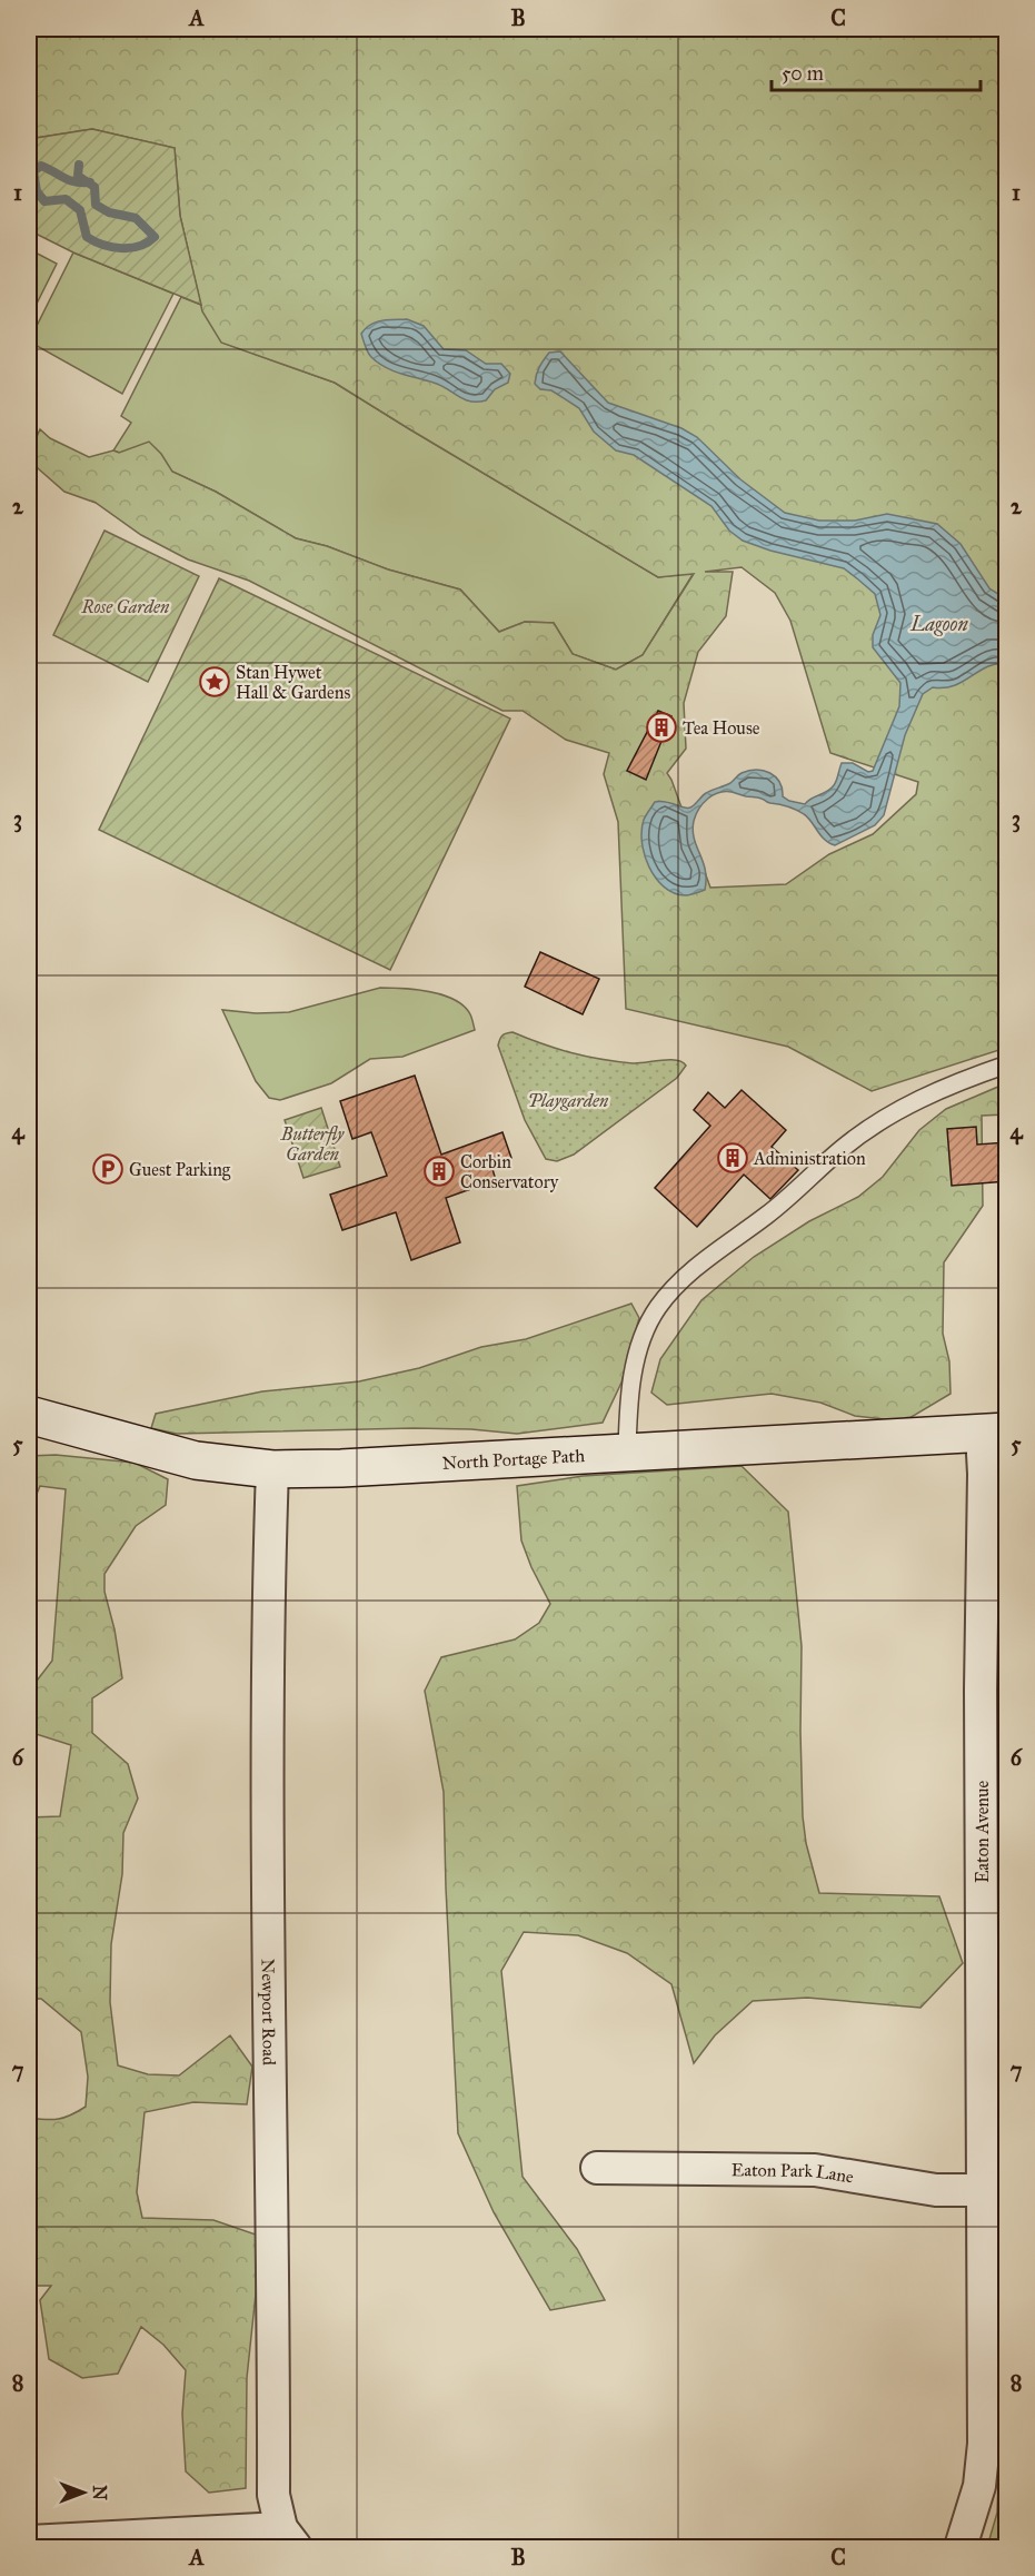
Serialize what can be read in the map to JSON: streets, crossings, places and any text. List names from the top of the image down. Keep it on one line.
{"streets":{"main road":["North Portage Path"],"street":["Eaton Avenue","Newport Road","Eaton Park Lane"]},"crossings":[["North Portage Path","Eaton Avenue"],["North Portage Path","Newport Road"],["Eaton Avenue","Eaton Park Lane"]],"water":["Lagoon"],"parks":["Rose Garden","Playgarden","Butterfly Garden"],"places":{"place":["Stan Hywet Hall & Gardens"],"building":["Tea House","Administration","Corbin Conservatory"],"parking":["Guest Parking"]},"scale_bar":"50 m","north":"right","grid":{"columns":["A","B","C"],"rows":["1","2","3","4","5","6","7","8"]}}
